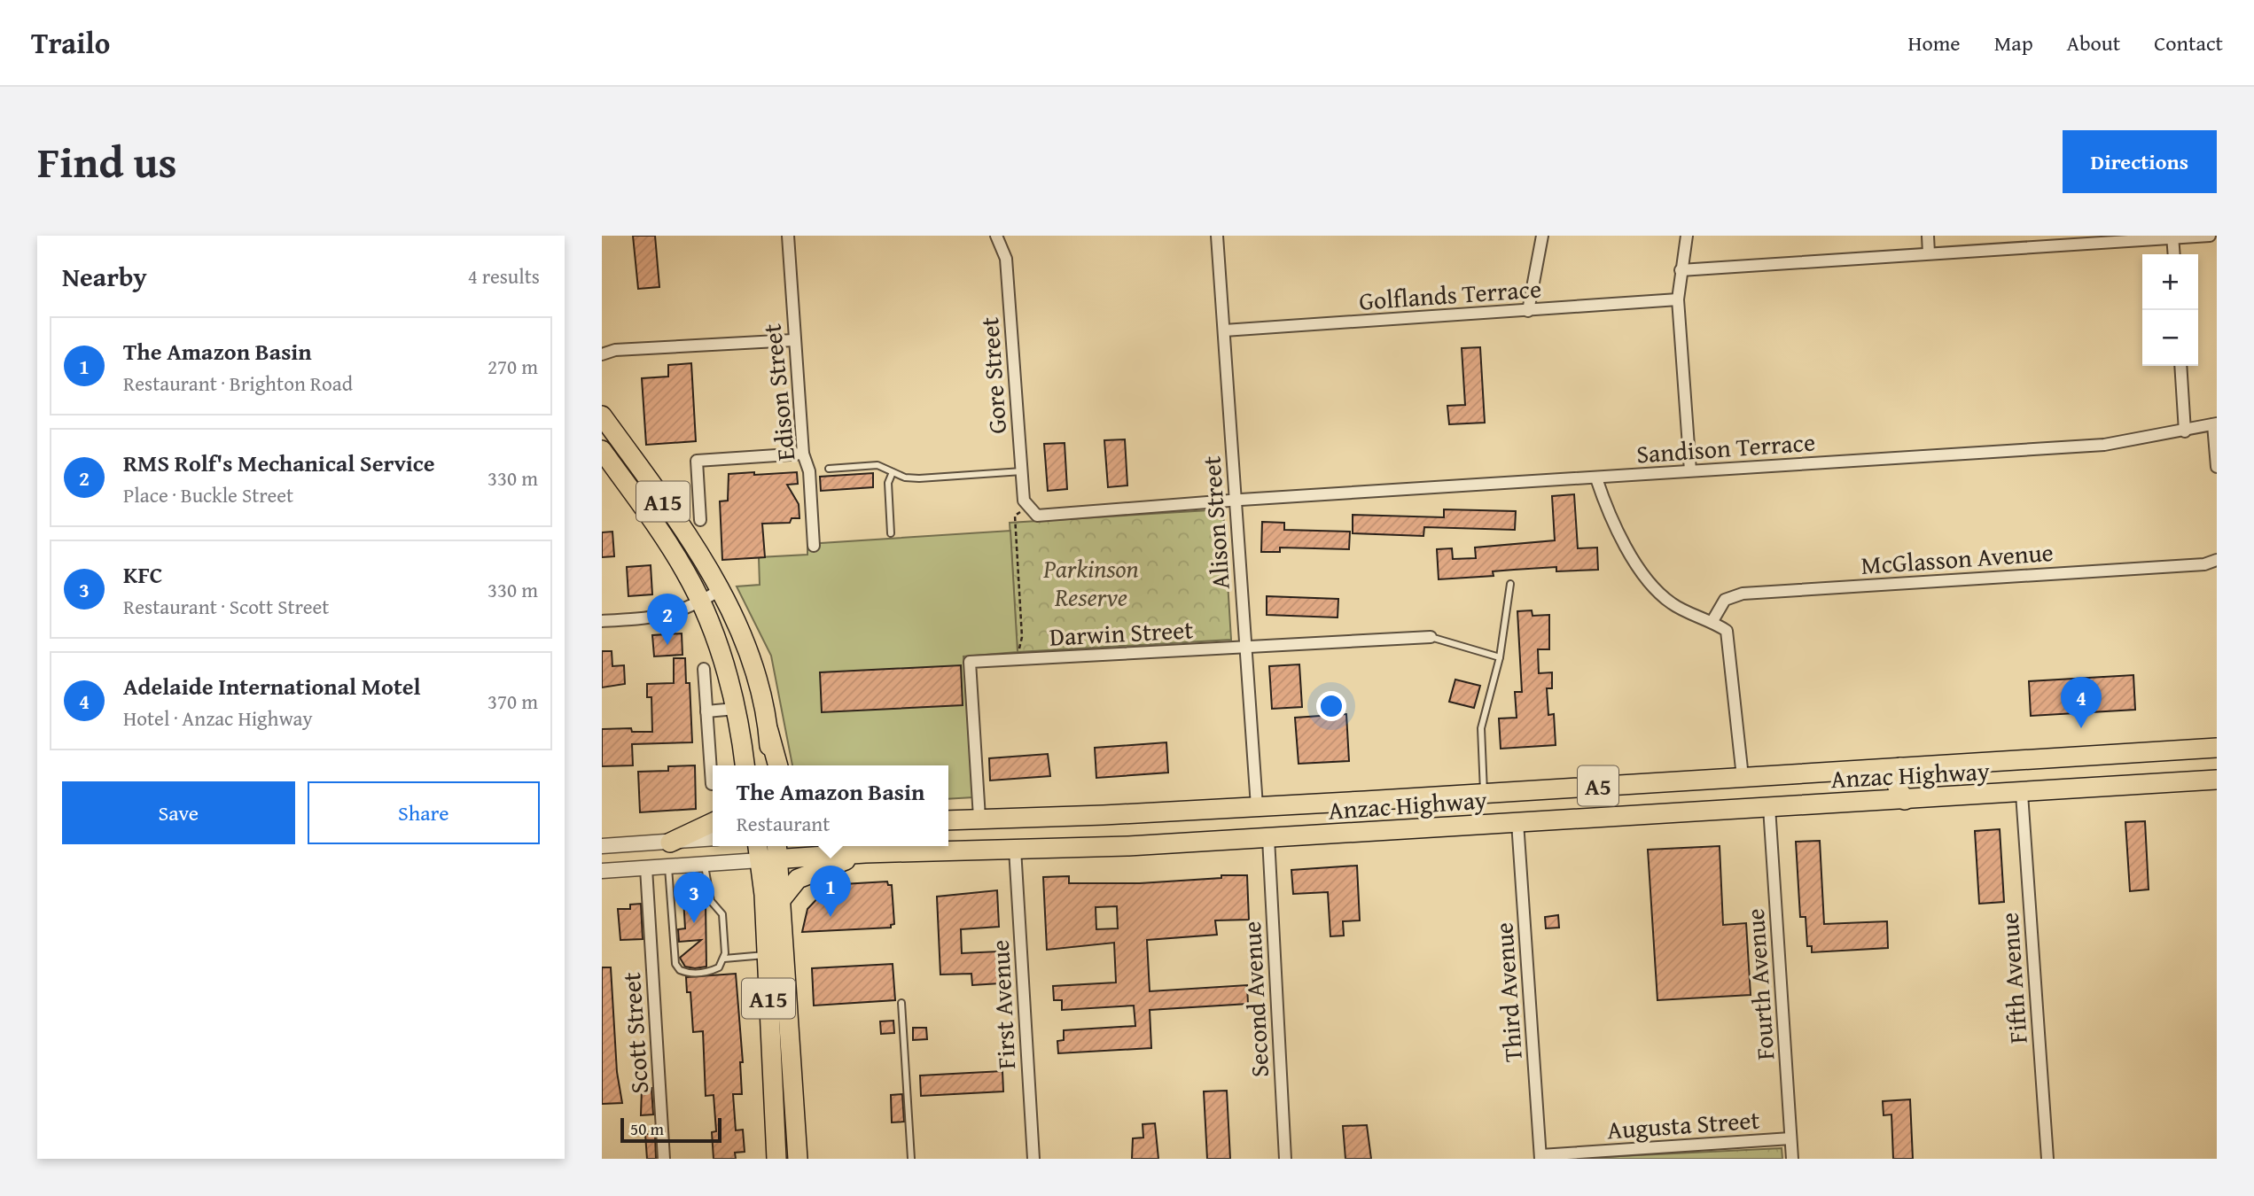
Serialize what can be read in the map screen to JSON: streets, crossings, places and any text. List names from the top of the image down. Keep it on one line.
{"streets":{"main road":["A15","Anzac Highway","A5"],"street":["Golflands Terrace","Gore Street","Edison Street","Sandison Terrace","Alison Street","McGlasson Avenue","Darwin Street","Fifth Avenue","Fourth Avenue","Third Avenue","Second Avenue","First Avenue","Scott Street","Augusta Street"]},"crossings":[["Golflands Terrace","Alison Street"],["Gore Street","Sandison Terrace"],["Sandison Terrace","Alison Street"],["A15","Anzac Highway"],["Alison Street","Darwin Street"],["Alison Street","Anzac Highway"],["Darwin Street","Anzac Highway"],["Anzac Highway","Fifth Avenue"],["Anzac Highway","Fourth Avenue"],["Anzac Highway","Third Avenue"],["Anzac Highway","Second Avenue"],["Anzac Highway","First Avenue"],["Anzac Highway","Scott Street"],["Fourth Avenue","Augusta Street"],["Third Avenue","Augusta Street"]],"parks":["Parkinson Reserve"],"scale_bar":"50 m","page":{"header":"Trailo","nav":["Home","Map","About","Contact"],"title":"Find us","buttons":["Directions",["Save","Share"]],"heading":["Nearby","4 results"],"map_buttons":["+","−"],"list":[{"mark":"1","name":"The Amazon Basin","note":"Restaurant · Brighton Road","value":"270 m"},{"mark":"2","name":"RMS Rolf's Mechanical Service","note":"Place · Buckle Street","value":"330 m"},{"mark":"3","name":"KFC","note":"Restaurant · Scott Street","value":"330 m"},{"mark":"4","name":"Adelaide International Motel","note":"Hotel · Anzac Highway","value":"370 m"}],"pins":["2","4","1","3"],"popup":["The Amazon Basin","Restaurant"],"scale":"50 m"}}
